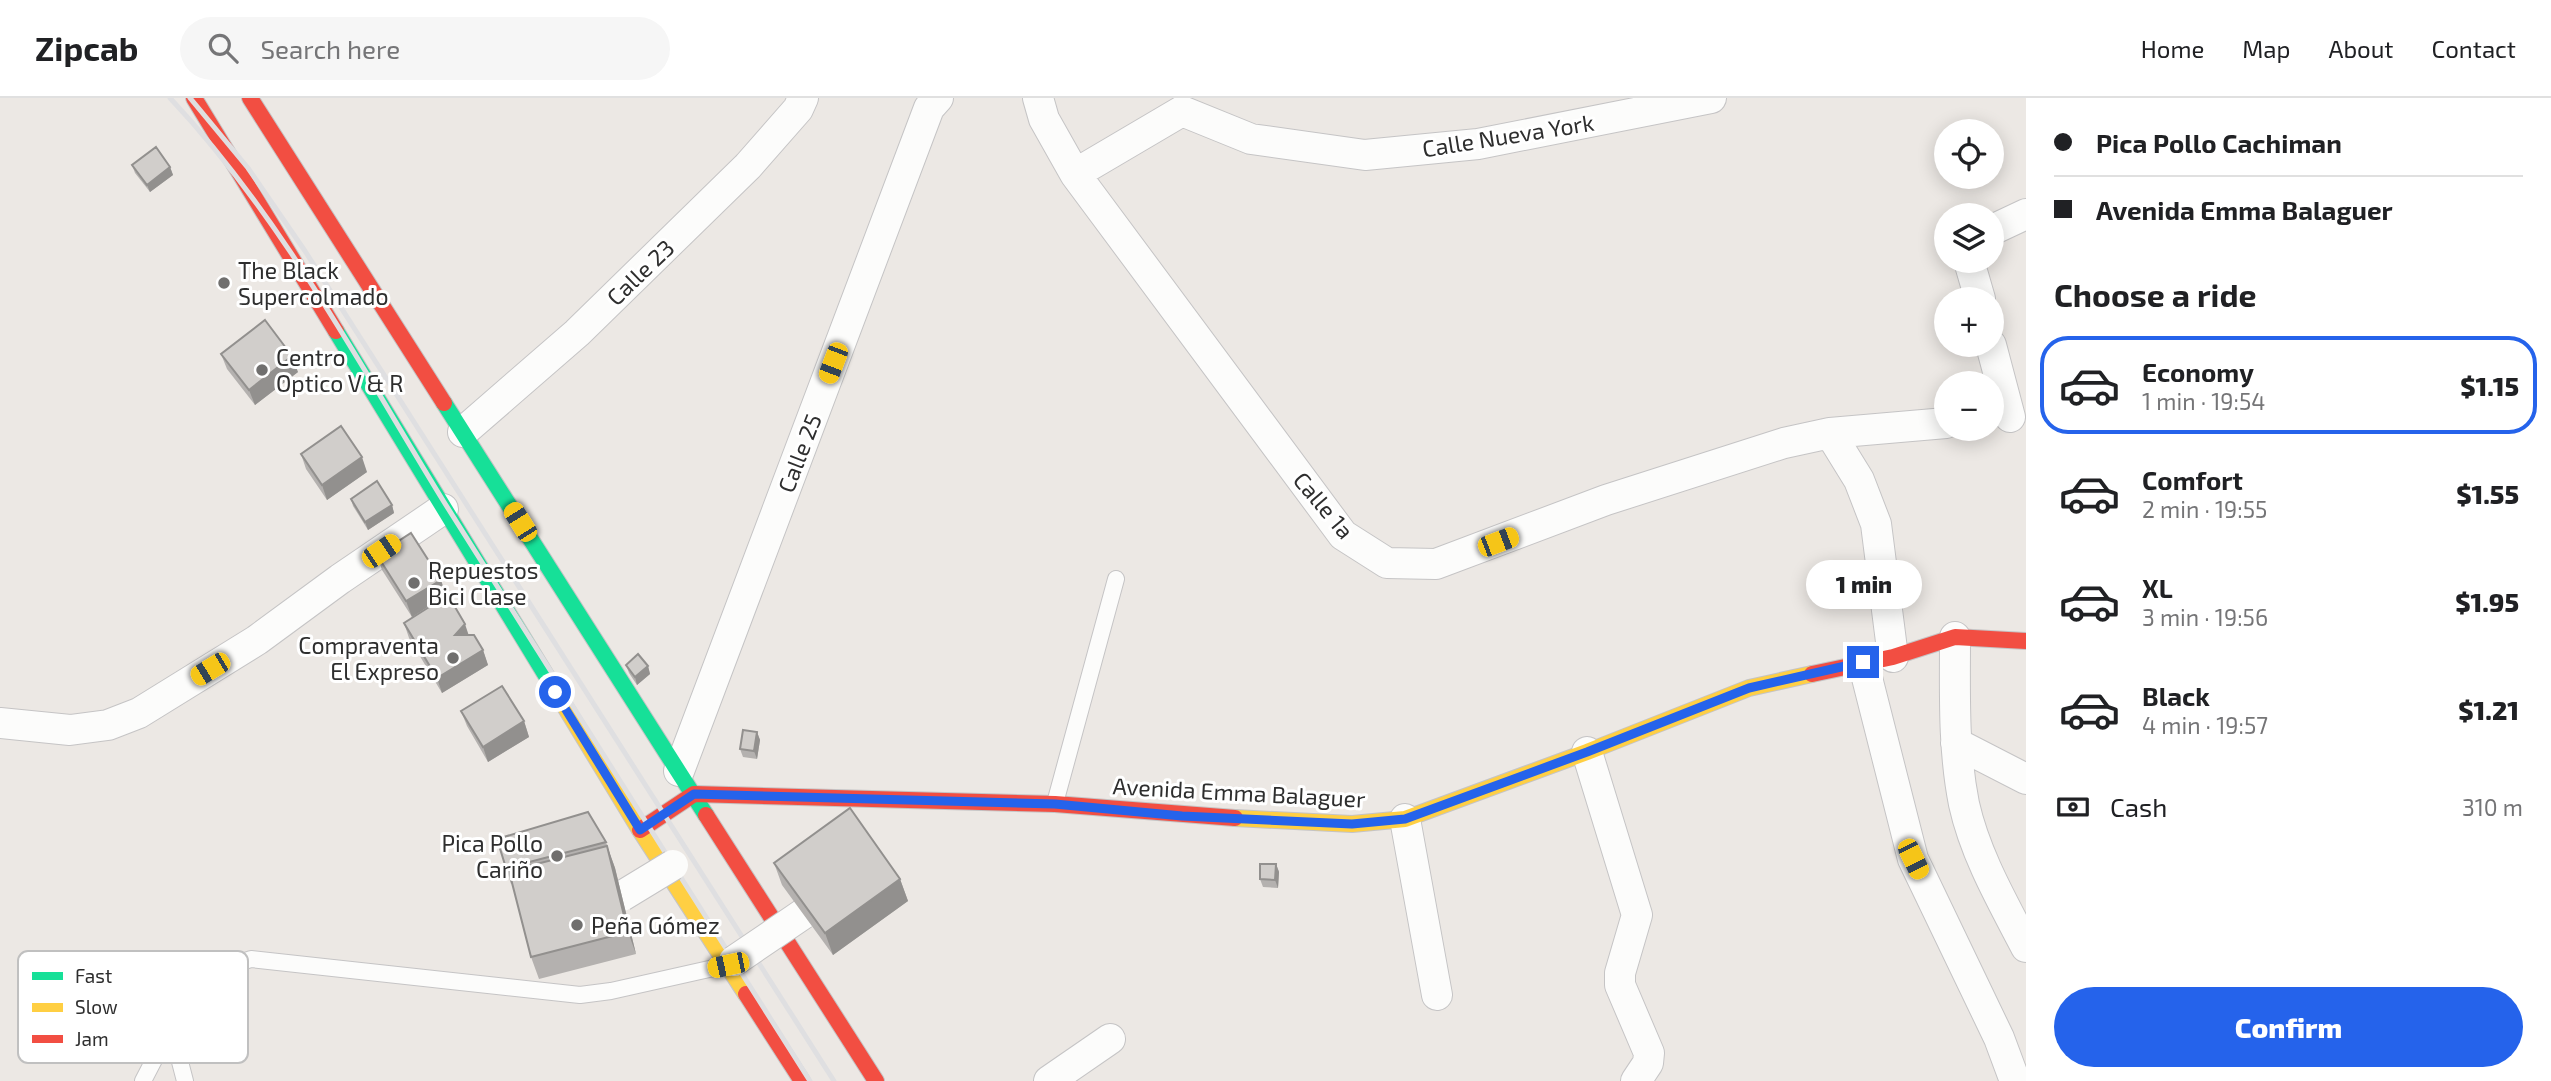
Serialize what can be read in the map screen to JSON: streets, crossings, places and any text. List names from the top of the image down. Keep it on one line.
{"streets":{"main road":["Avenida Emma Balaguer"],"street":["Calle Nueva York","Calle 23","Calle 25","Calle 1a"]},"crossings":[["Calle Nueva York","Calle 1a"],["Calle 25","Avenida Emma Balaguer"]],"places":["The Black Supercolmado","Centro Optico V & R","Repuestos Bici Clase","Compraventa El Expreso","Pica Pollo Cariño","Peña Gómez"],"legend":["Fast","Slow","Jam"],"page":{"header":"Zipcab","search":"Search here","nav":["Home","Map","About","Contact"],"banner":["Pica Pollo Cachiman","Avenida Emma Balaguer"],"map_buttons":["+","−"],"heading":"Choose a ride","list":[{"name":"Economy","note":"1 min · 19:54","value":"$1.15"},{"name":"Comfort","note":"2 min · 19:55","value":"$1.55"},{"name":"XL","note":"3 min · 19:56","value":"$1.95"},{"name":"Black","note":"4 min · 19:57","value":"$1.21"}],"bubble":"1 min","pay":["Cash","310 m"],"buttons":"Confirm"}}
